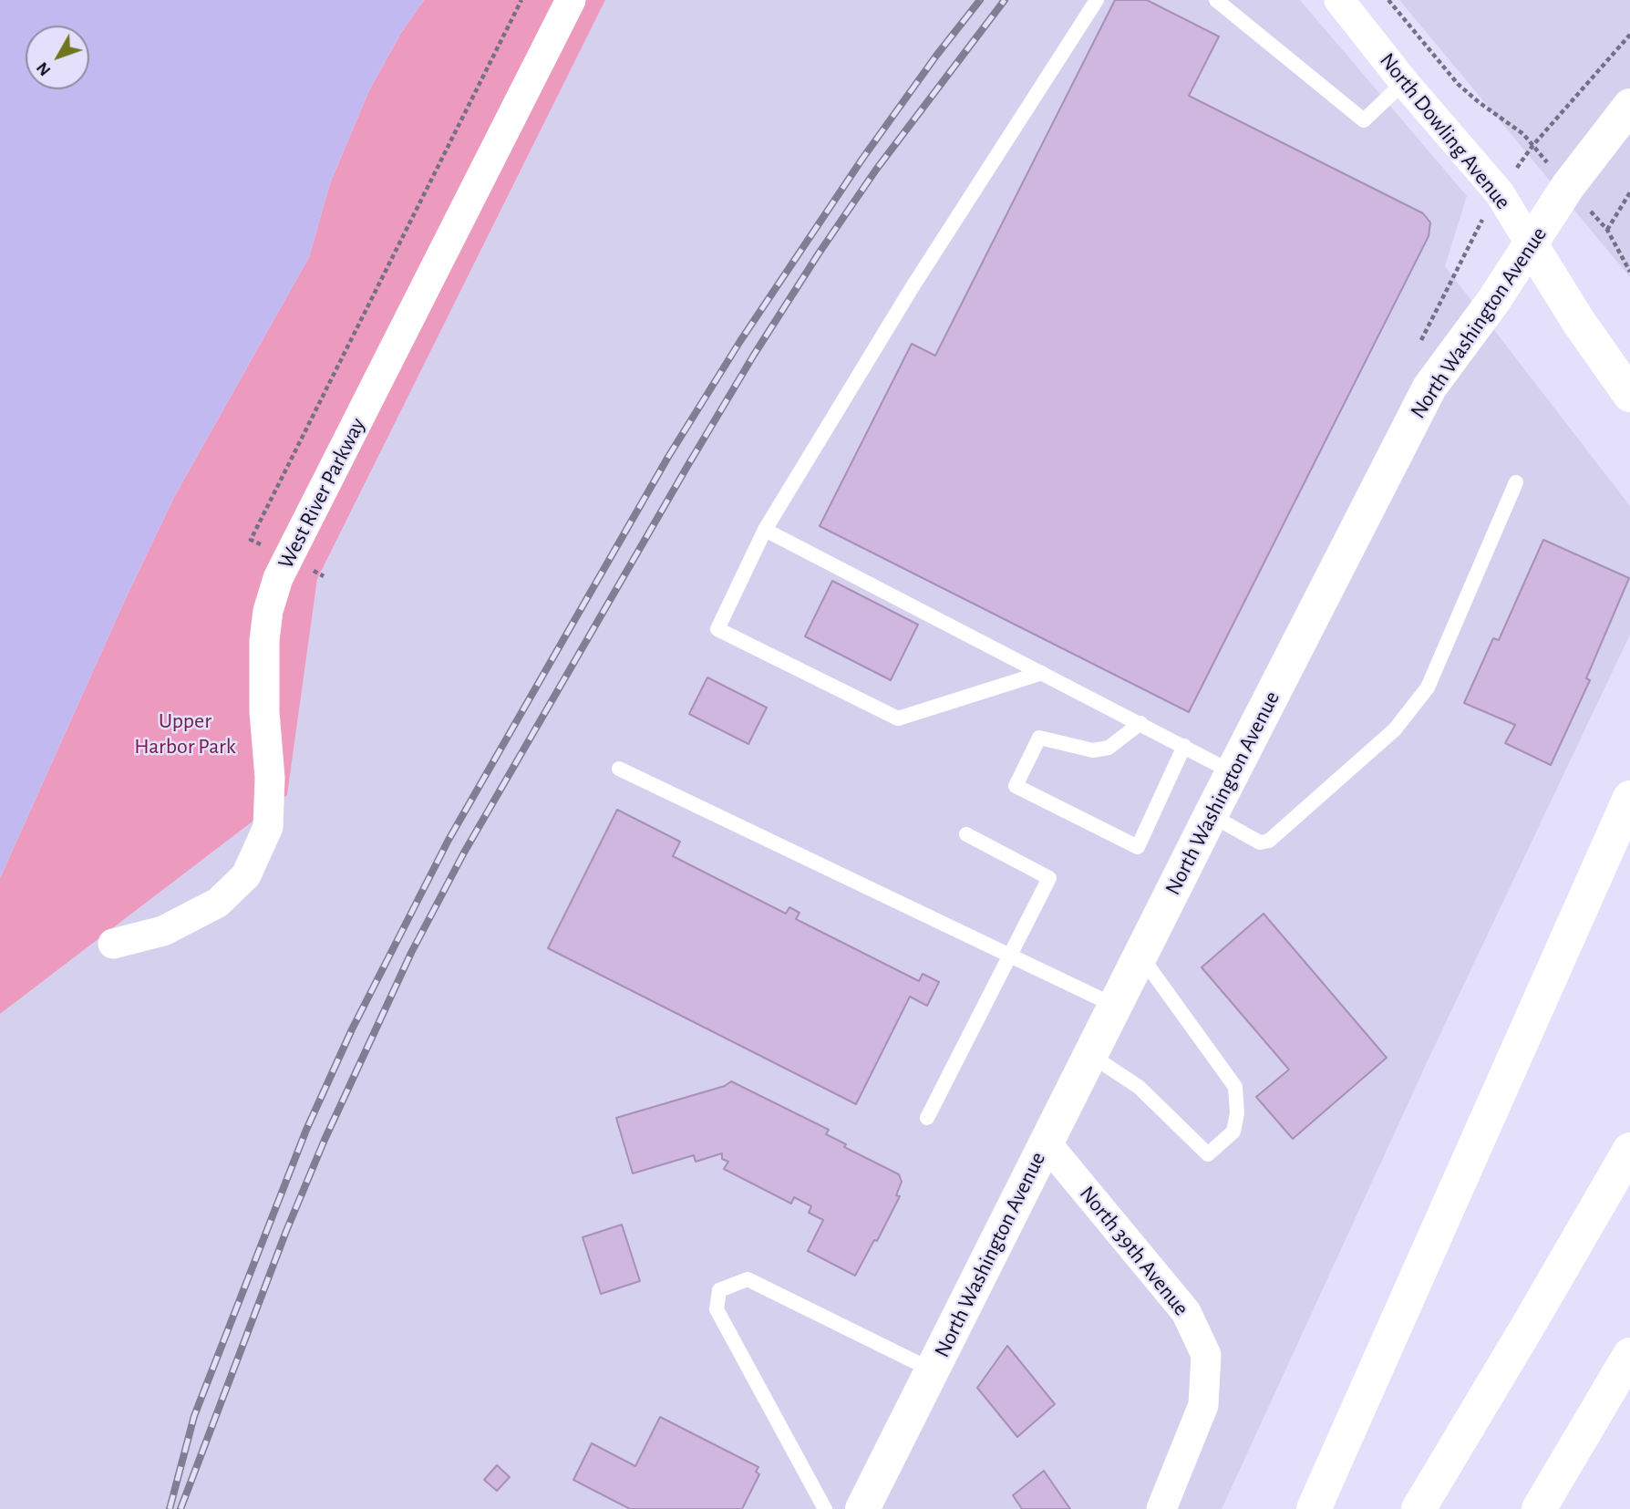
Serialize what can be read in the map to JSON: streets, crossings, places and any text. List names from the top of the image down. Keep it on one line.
{"streets":{"main road":["North Dowling Avenue","North Washington Avenue"],"street":["West River Parkway","North 39th Avenue"]},"crossings":[["North Dowling Avenue","North Washington Avenue"],["North Washington Avenue","North 39th Avenue"]],"parks":["Upper Harbor Park"],"north":"bottom left"}
